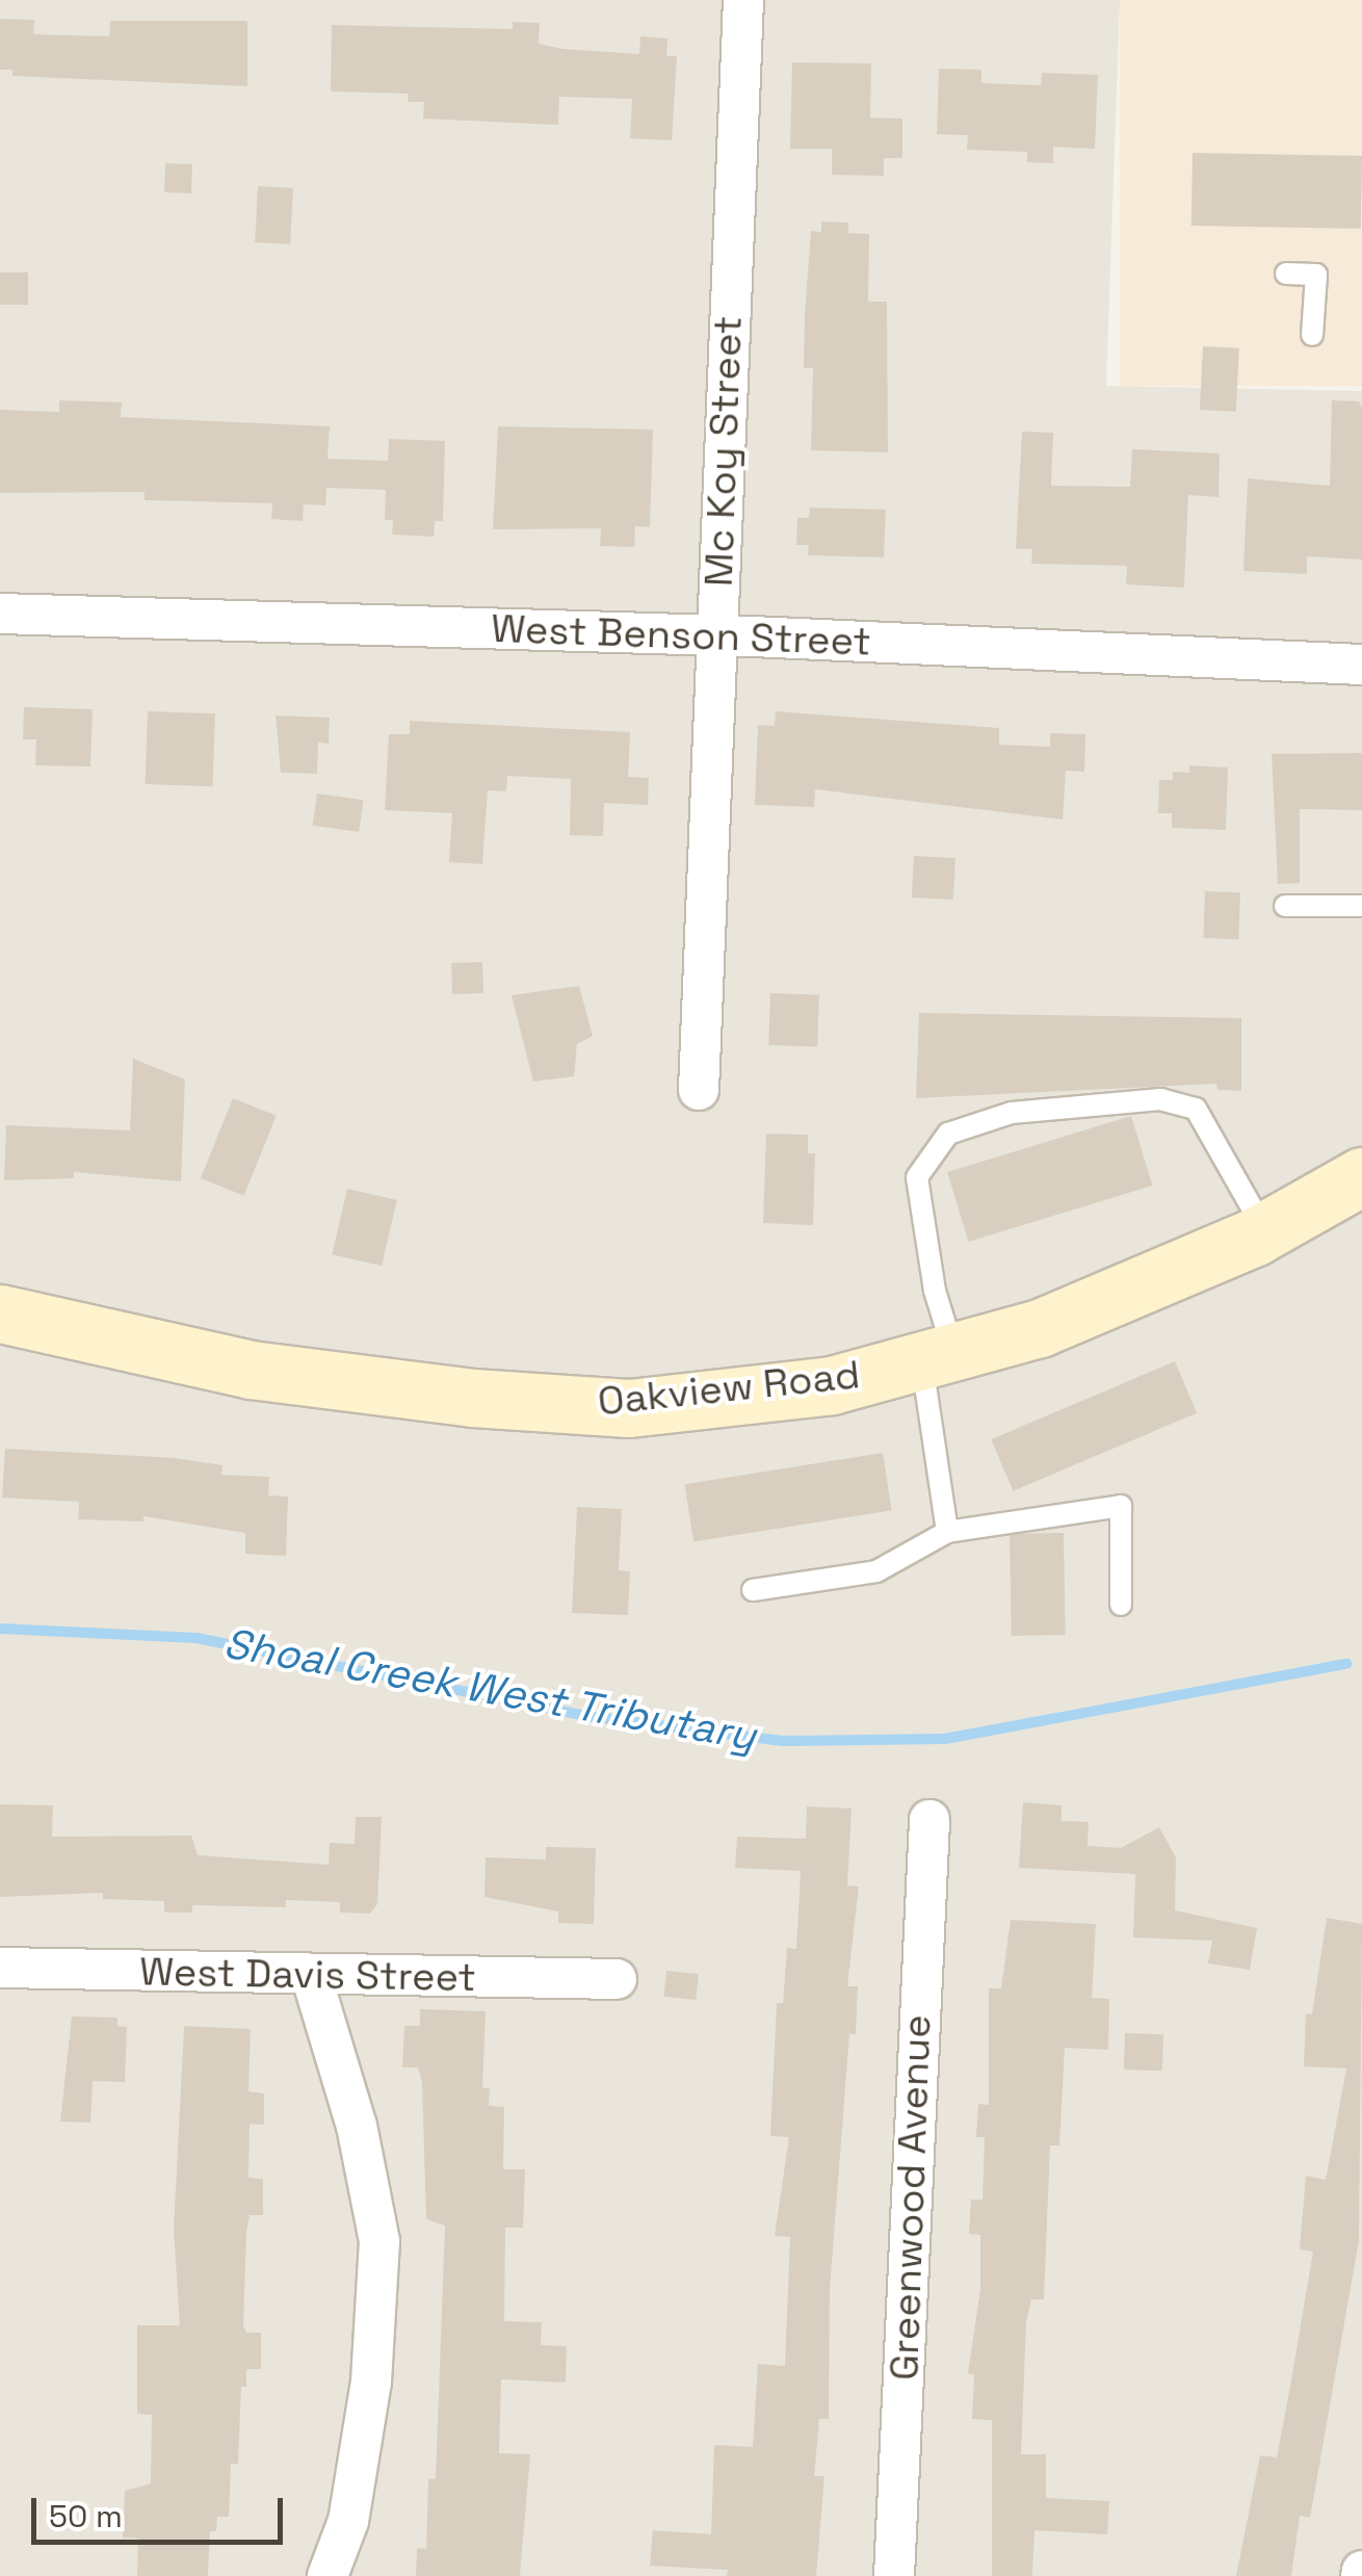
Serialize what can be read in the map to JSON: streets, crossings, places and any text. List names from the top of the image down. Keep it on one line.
{"streets":{"street":["Mc Koy Street","West Benson Street","Oakview Road","West Davis Street","Greenwood Avenue"]},"crossings":[["Mc Koy Street","West Benson Street"]],"water":["Shoal Creek West Tributary"],"scale_bar":"50 m"}
